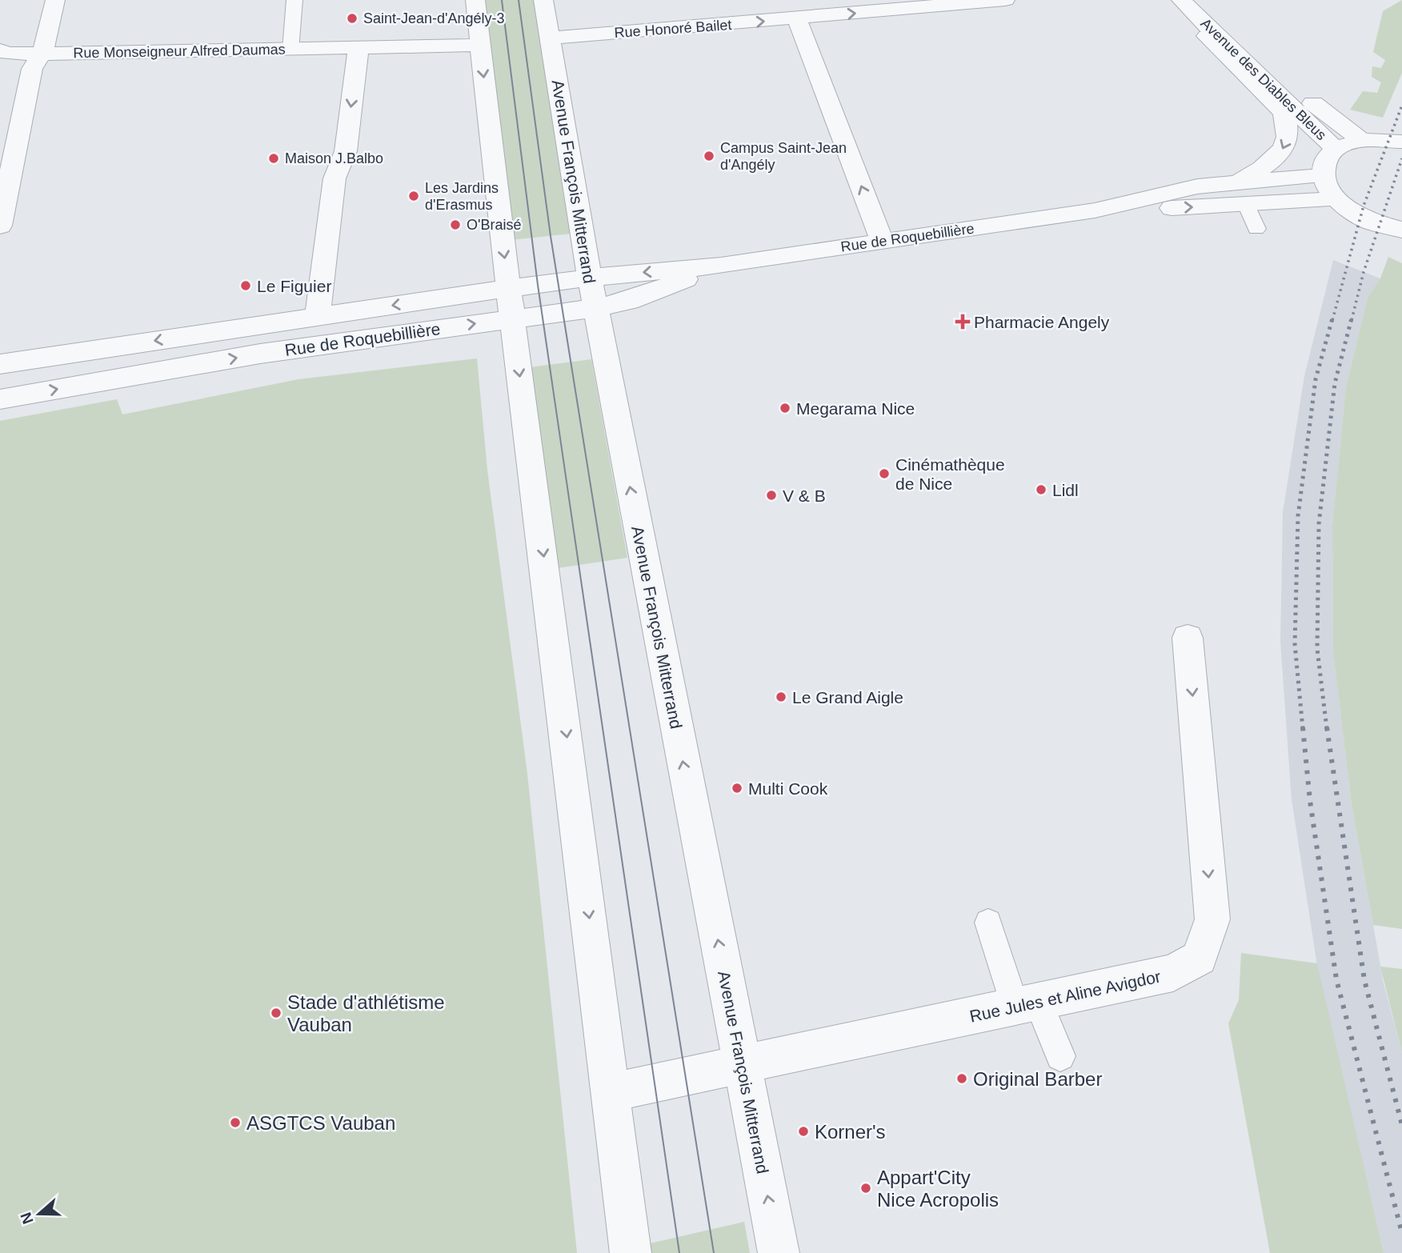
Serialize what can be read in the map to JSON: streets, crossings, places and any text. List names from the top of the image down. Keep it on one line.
{"streets":{"street":["Rue Honoré Bailet","Rue Monseigneur Alfred Daumas","Avenue des Diables Bleus","Avenue François Mitterrand","Rue de Roquebillière","Rue Jules et Aline Avigdor"]},"crossings":[["Rue Honoré Bailet","Avenue François Mitterrand"],["Avenue des Diables Bleus","Rue de Roquebillière"],["Avenue François Mitterrand","Rue de Roquebillière"],["Avenue François Mitterrand","Rue Jules et Aline Avigdor"]],"one_way":["Rue Honoré Bailet"],"places":{"other":["Saint-Jean-d'Angély-3","Campus Saint-Jean d'Angély","Maison J.Balbo","Les Jardins d'Erasmus","O'Braisé","Le Figuier","Megarama Nice","Cinémathèque de Nice","Lidl","V & B","Le Grand Aigle","Multi Cook","Stade d'athlétisme Vauban","Original Barber","ASGTCS Vauban","Korner's","Appart'City Nice Acropolis"],"health":["Pharmacie Angely"]},"north":"left"}
